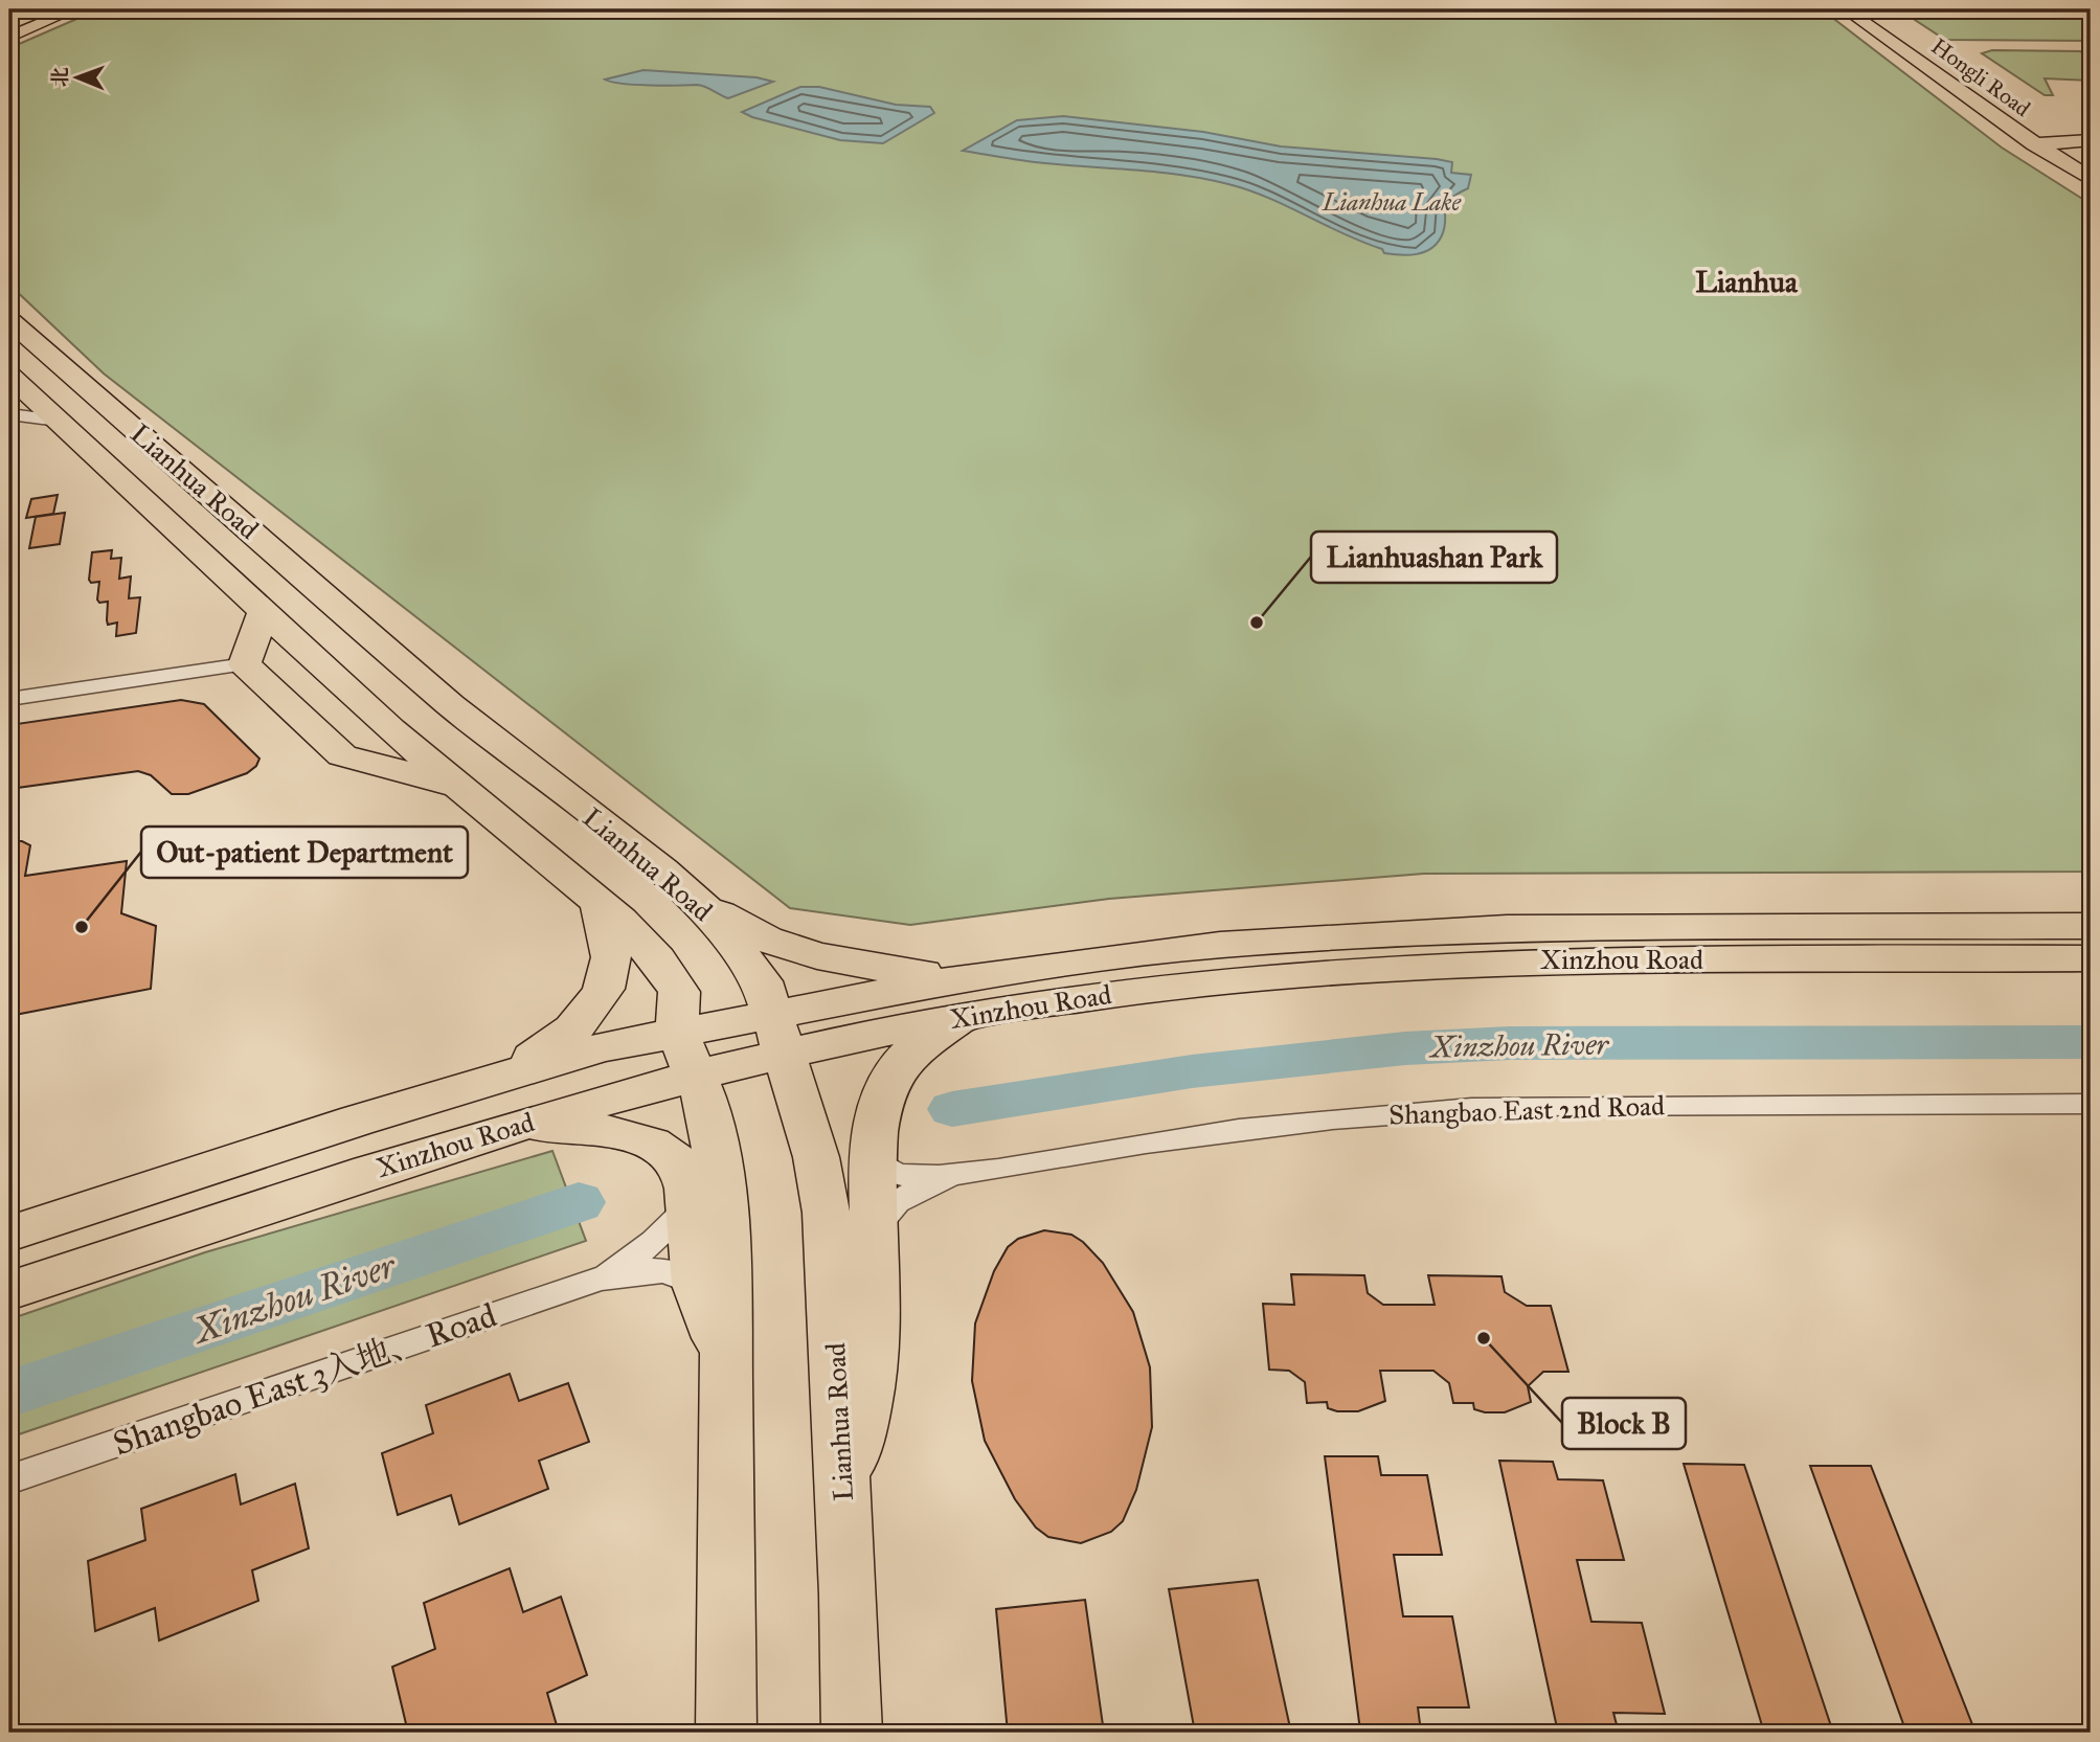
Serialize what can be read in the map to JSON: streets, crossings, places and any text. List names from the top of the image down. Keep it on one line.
{"streets":{"main road":["Hongli Road","Lianhua Road","Xinzhou Road"],"street":["Shangbao East 2nd Road","Shangbao East 3入地、 Road"]},"crossings":[["Lianhua Road","Xinzhou Road"]],"districts":["Lianhua"],"water":["Lianhua Lake","Xinzhou River"],"places":["Lianhuashan Park","Out-patient Department","Block B"],"north":"left"}
